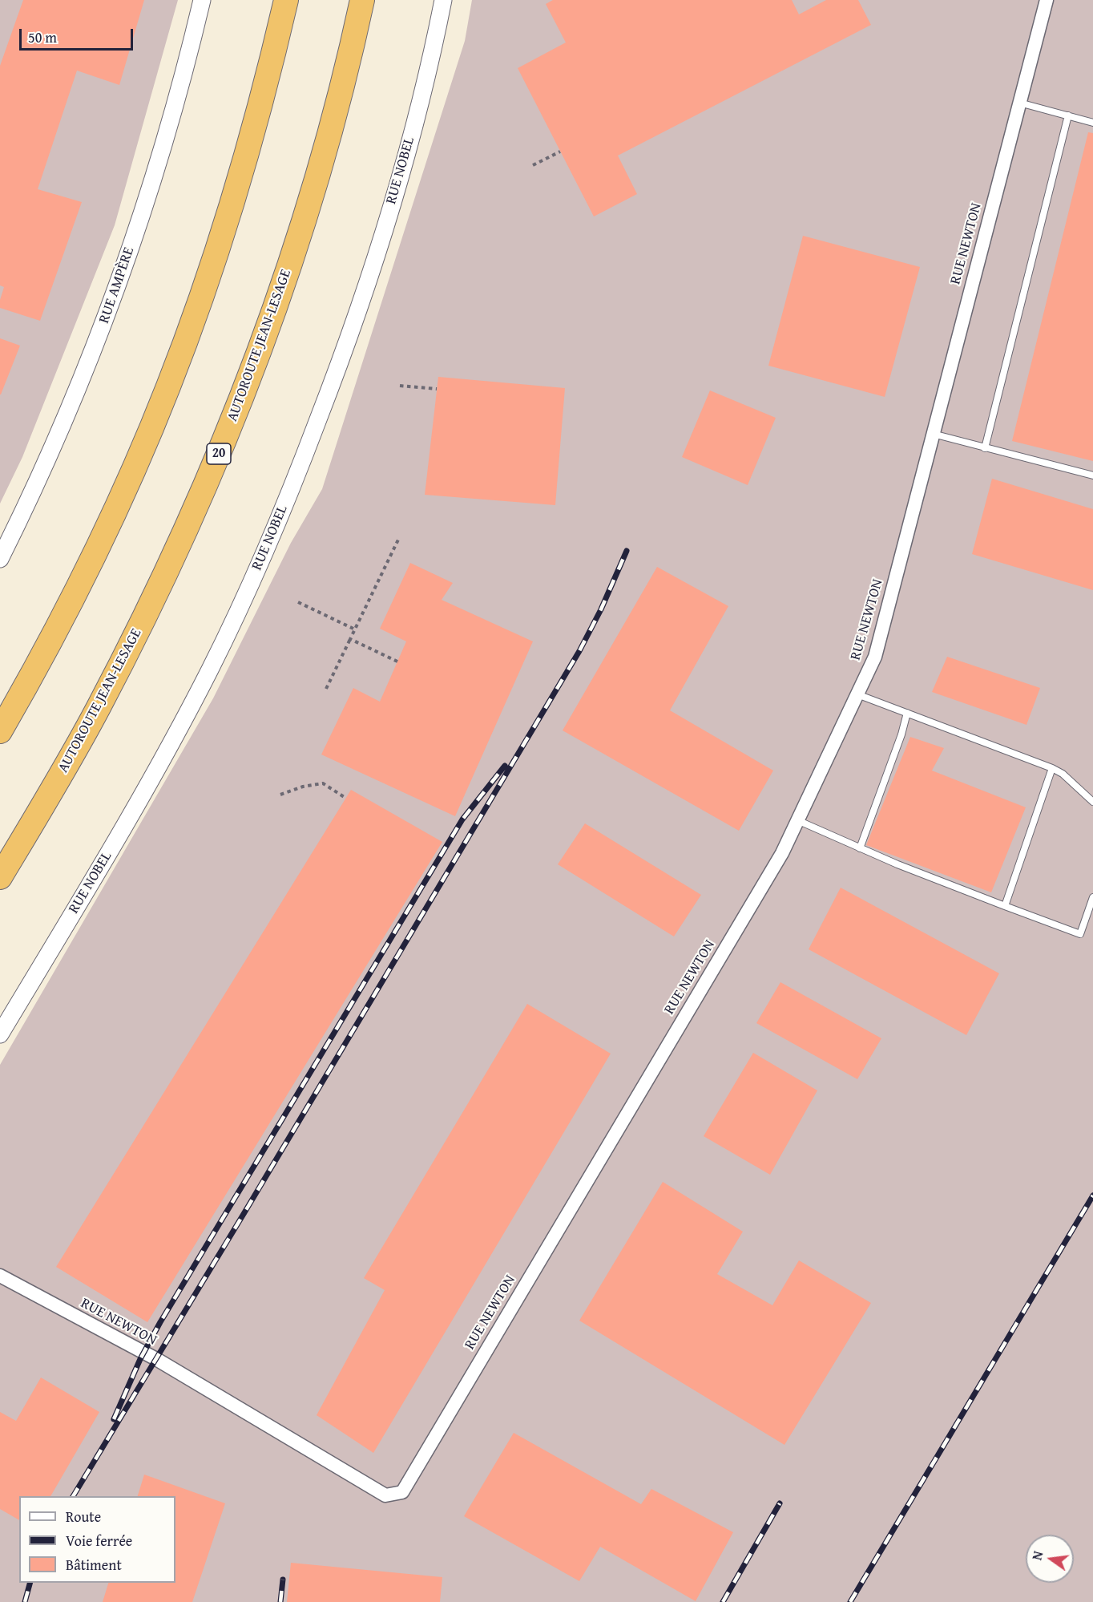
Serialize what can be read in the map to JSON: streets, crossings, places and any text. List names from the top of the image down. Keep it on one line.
{"streets":{"highway":["AUTOROUTE JEAN-LESAGE","20"],"street":["RUE NOBEL","RUE NEWTON","RUE AMPÈRE"]},"legend":["Route","Voie ferrée","Bâtiment"],"scale_bar":"50 m","north":"left"}
